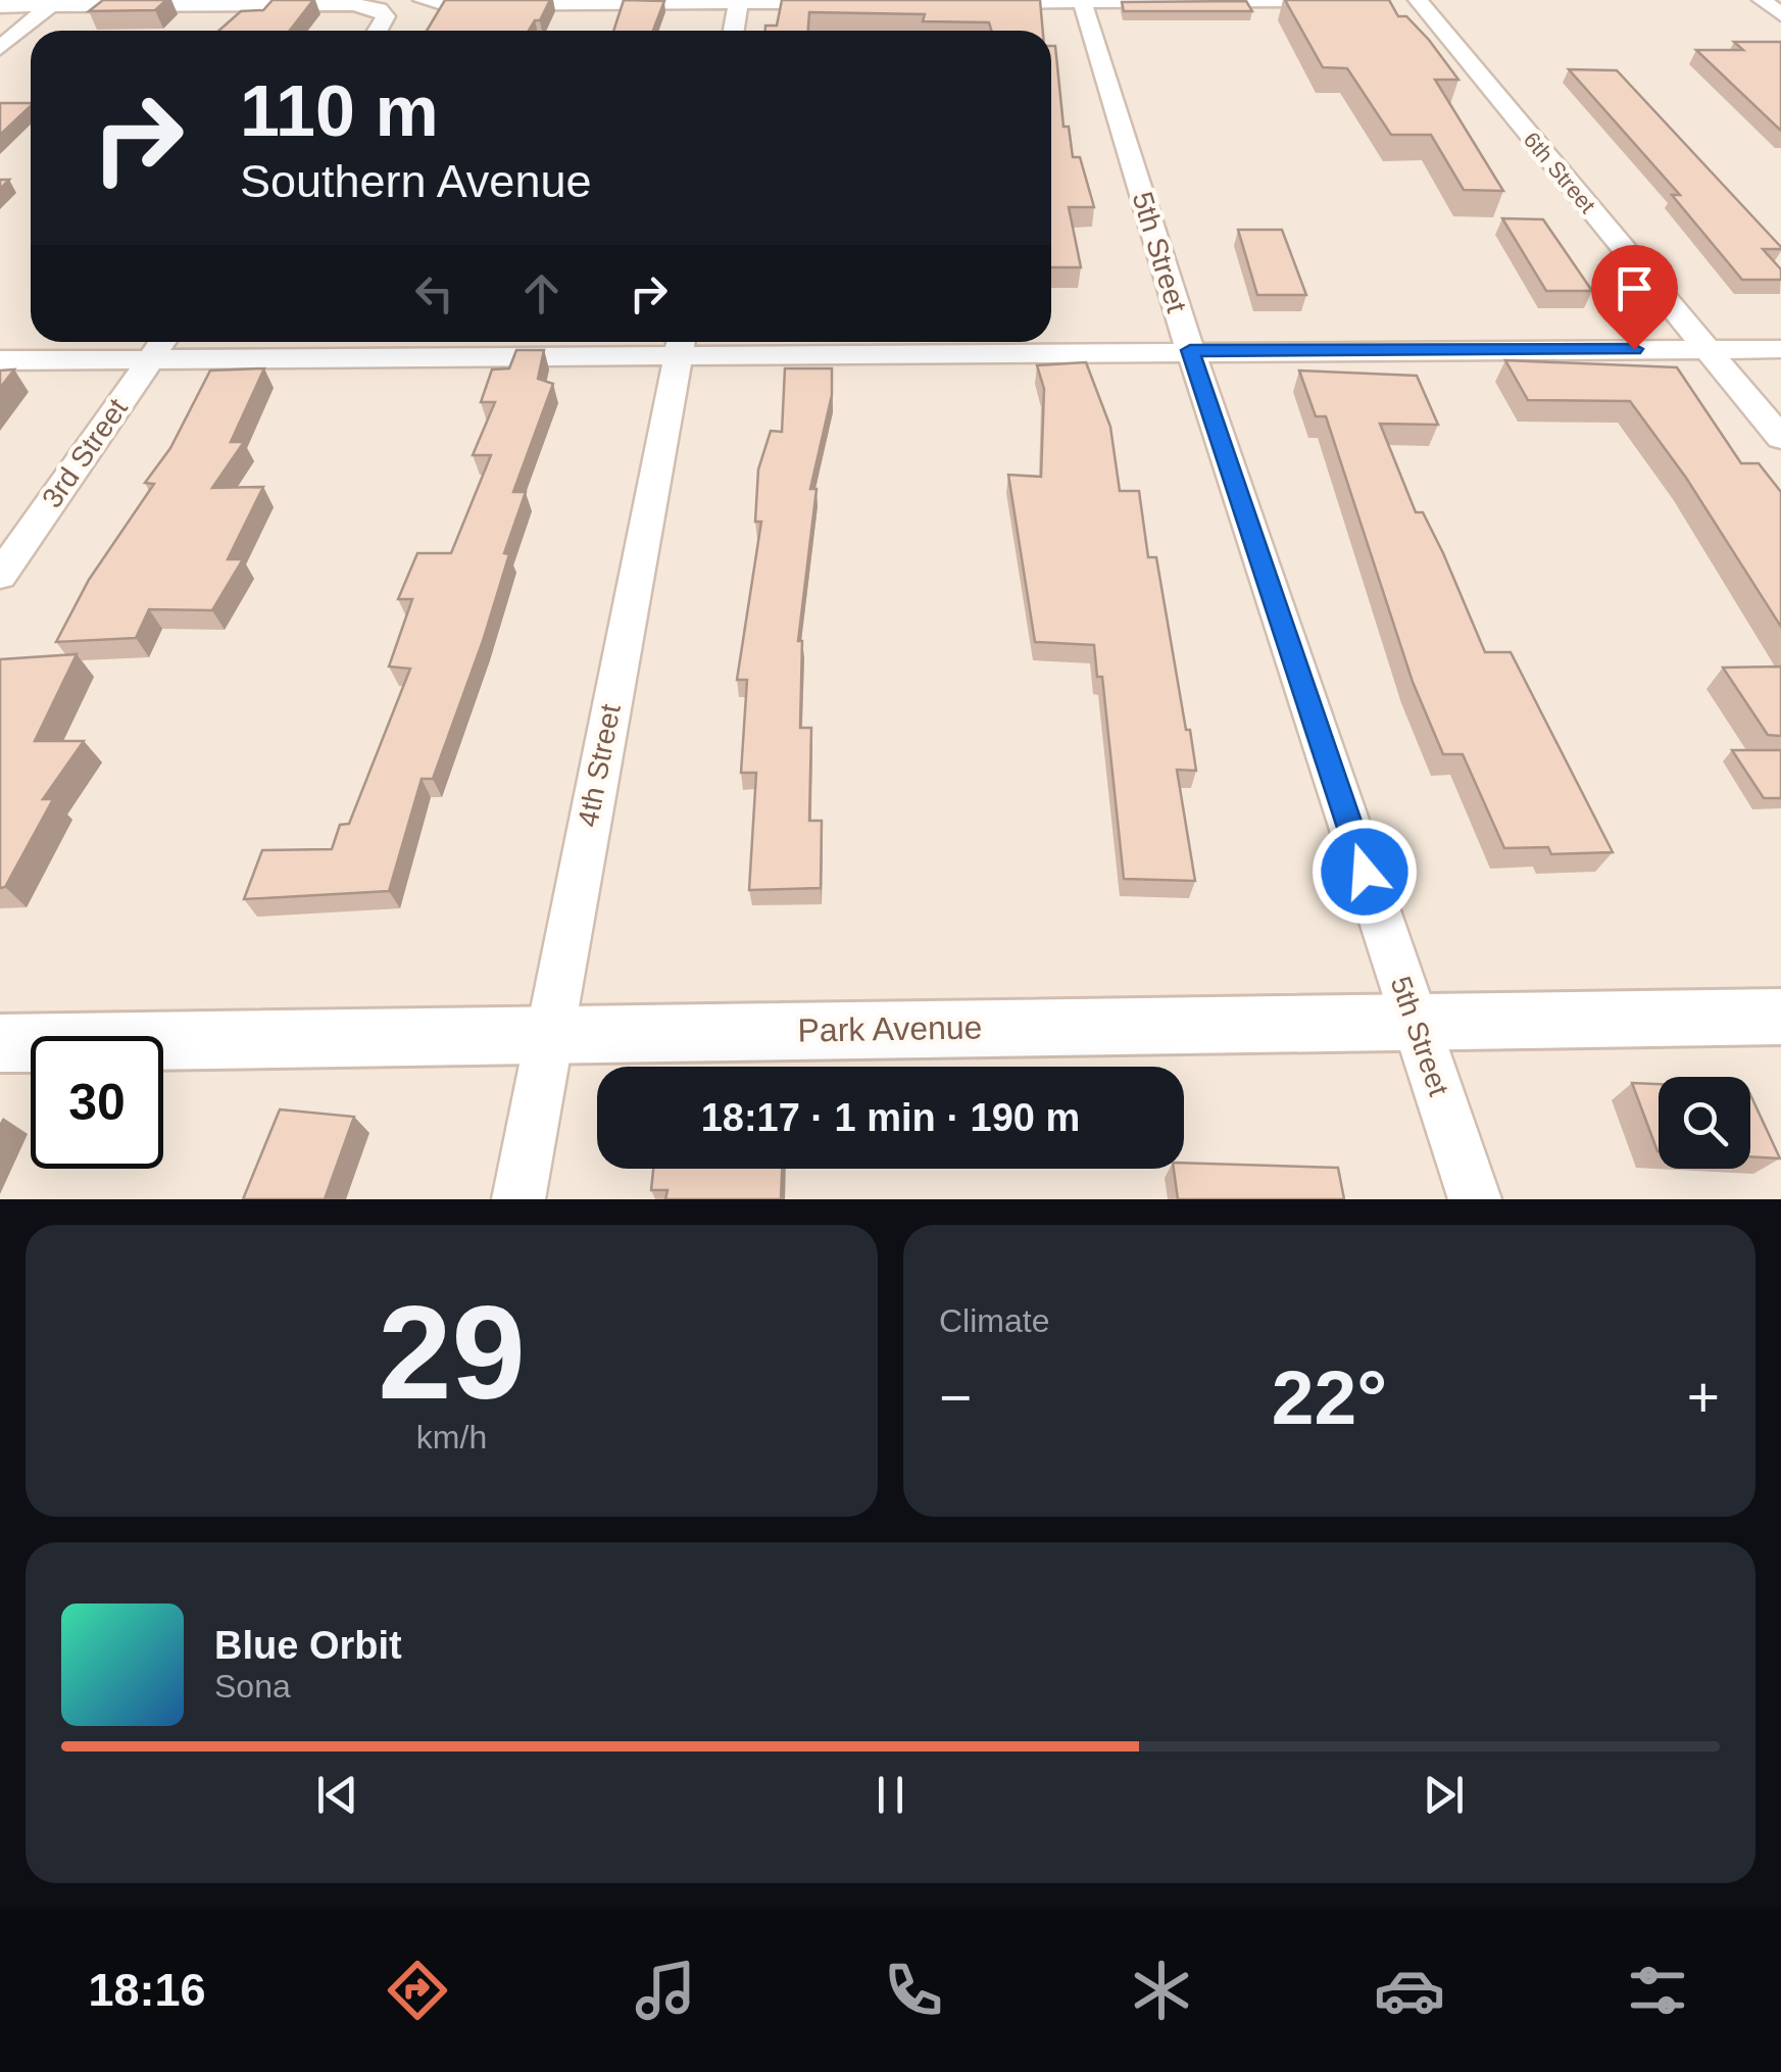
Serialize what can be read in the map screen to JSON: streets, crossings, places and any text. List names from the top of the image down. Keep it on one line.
{"streets":{"street":["6th Street","5th Street","3rd Street","4th Street","Park Avenue"]},"crossings":[["5th Street","Park Avenue"],["4th Street","Park Avenue"]],"page":{"turn":["110 m","Southern Avenue"],"limit":"30","trip":"18:17 · 1 min · 190 m","tile":[["29","km/h"],"Climate"],"heat":["−","22°","+"],"song":["Blue Orbit","Sona"],"tabs":"18:16"}}
